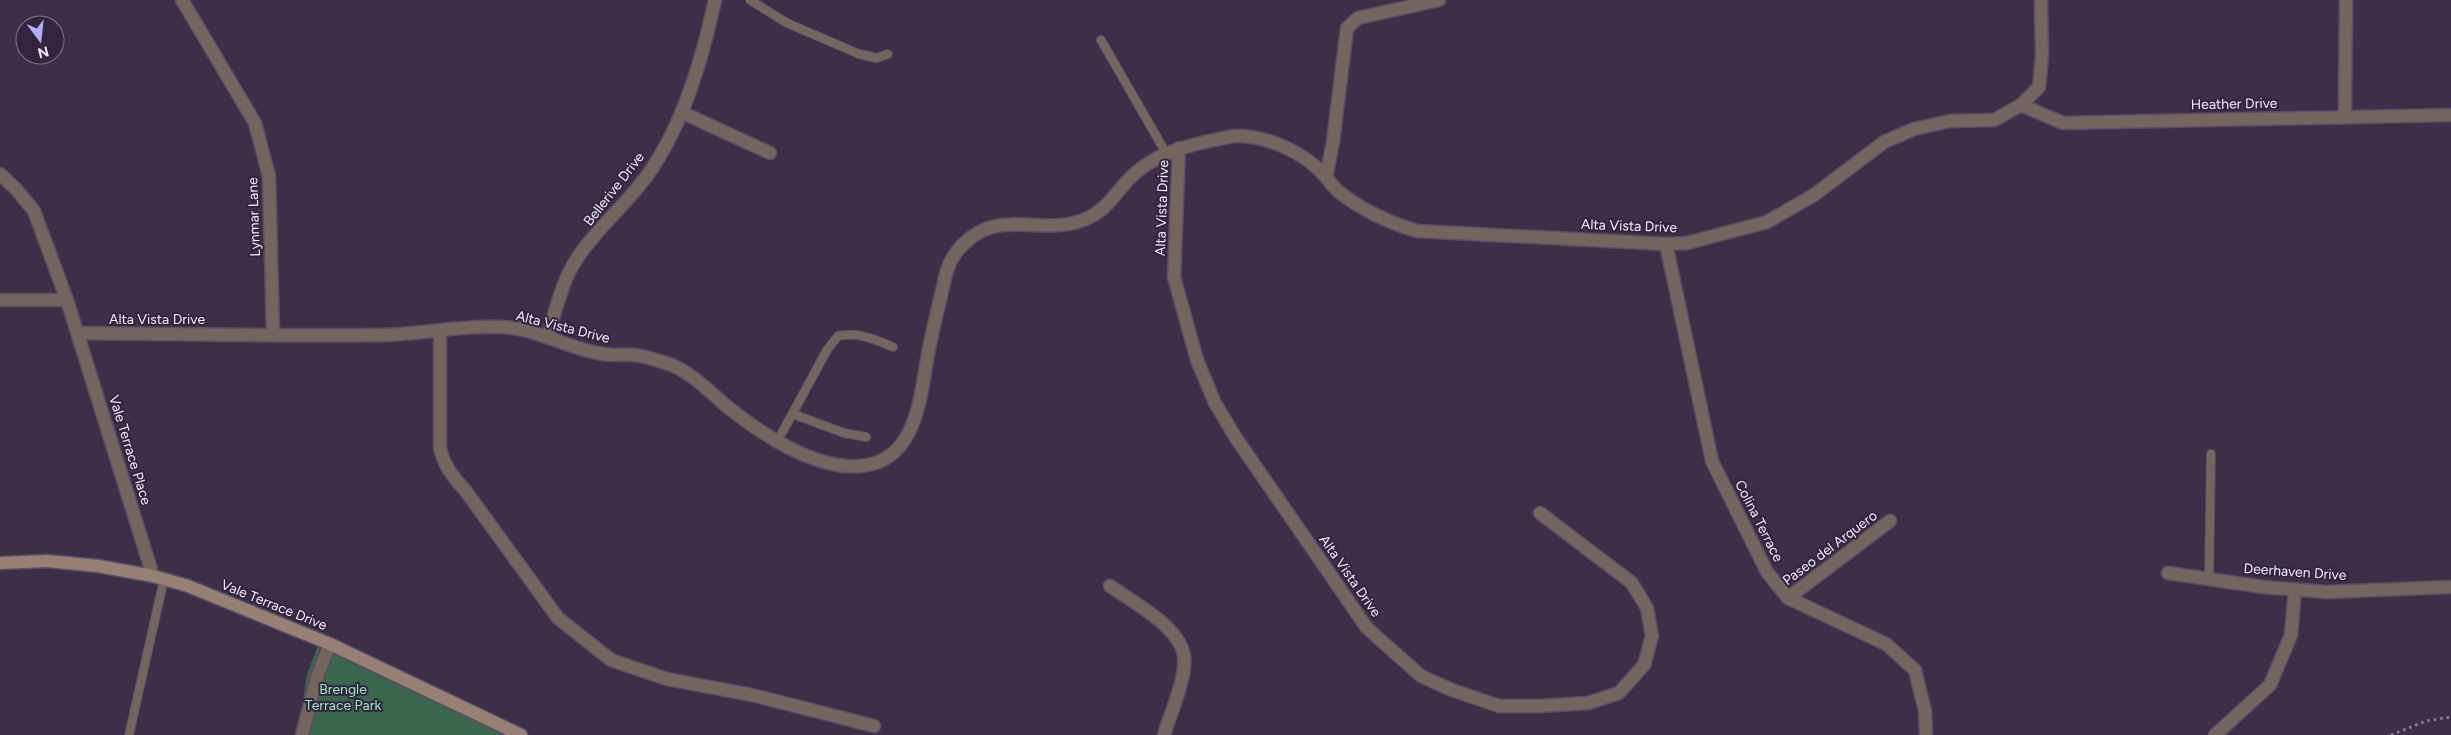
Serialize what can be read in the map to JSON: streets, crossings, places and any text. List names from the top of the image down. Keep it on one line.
{"streets":{"main road":["Vale Terrace Drive"],"street":["Heather Drive","Bellerive Drive","Alta Vista Drive","Lynmar Lane","Vale Terrace Place","Colina Terrace","Paseo del Arquero","Deerhaven Drive"]},"crossings":[["Heather Drive","Alta Vista Drive"],["Bellerive Drive","Alta Vista Drive"],["Alta Vista Drive","Lynmar Lane"],["Alta Vista Drive","Vale Terrace Place"],["Alta Vista Drive","Colina Terrace"],["Vale Terrace Place","Vale Terrace Drive"],["Colina Terrace","Paseo del Arquero"]],"parks":["Brengle Terrace Park"],"north":"bottom"}
